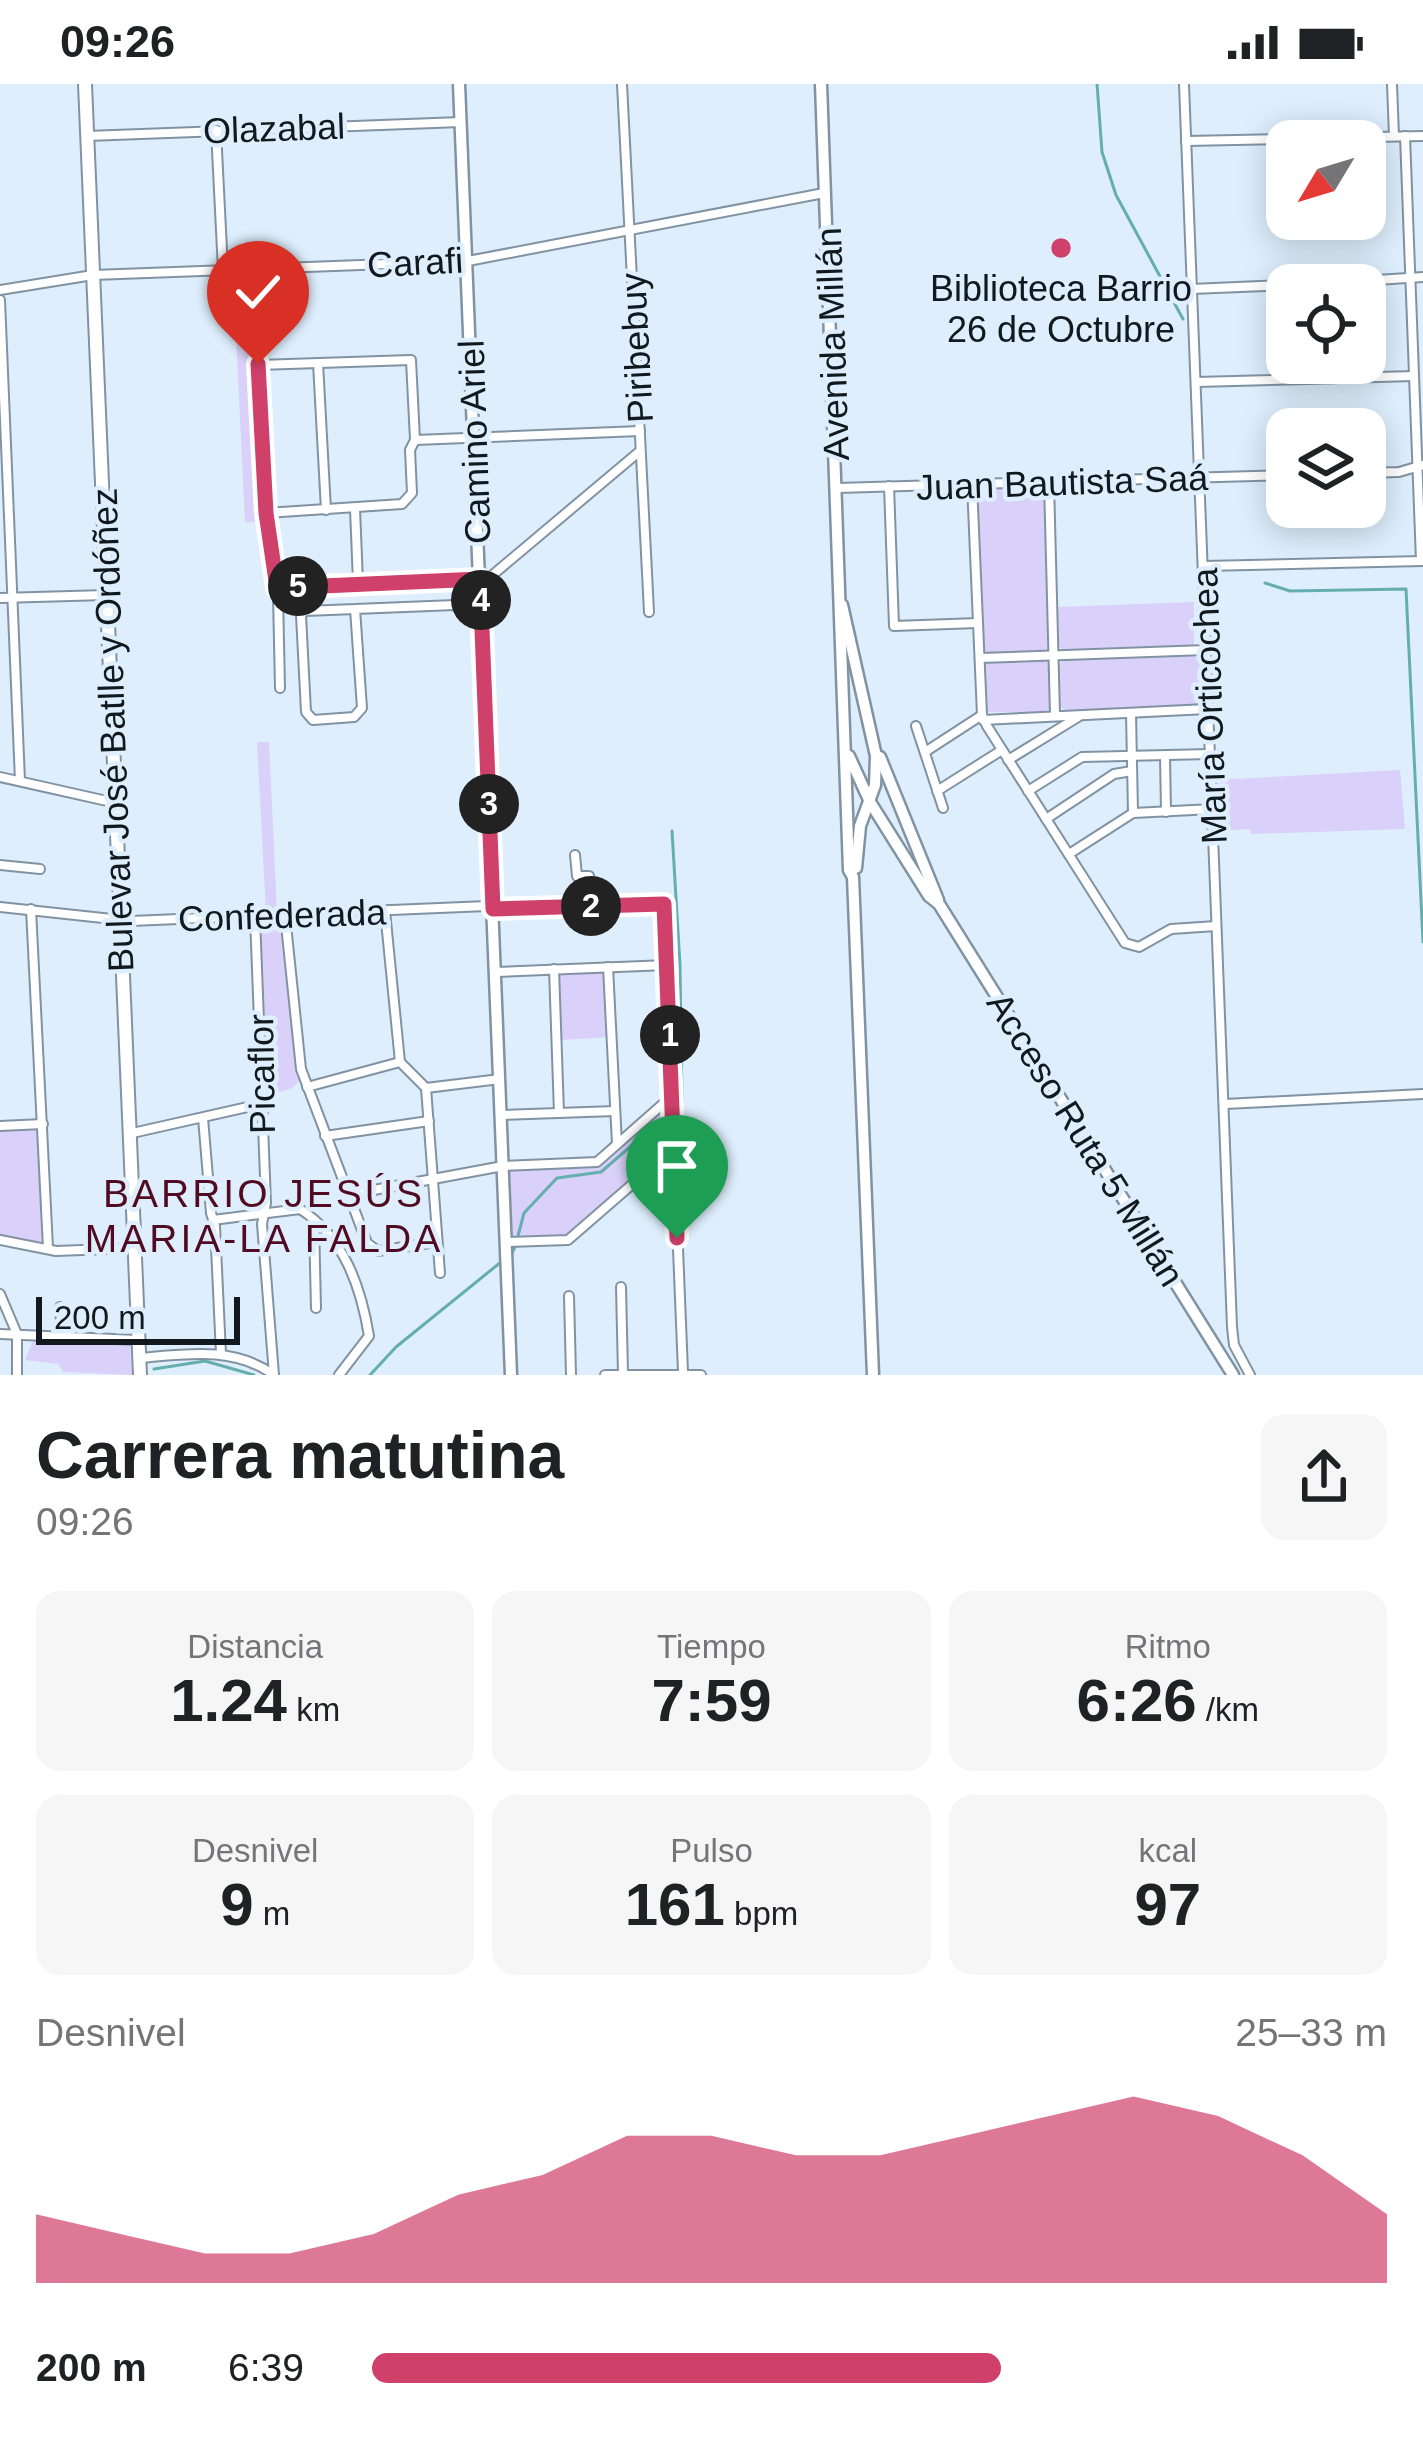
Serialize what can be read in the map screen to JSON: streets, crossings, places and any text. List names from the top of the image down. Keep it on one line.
{"streets":{"main road":["Bulevar José Batlle y Ordóñez"],"street":["Olazabal","Carafi","Avenida Millán","Piribebuy","Camino Ariel","Juan Bautista Saá","María Orticochea","Confederada","Picaflor","Acceso Ruta 5 Millán"]},"crossings":[["Olazabal","Camino Ariel"],["Olazabal","Bulevar José Batlle y Ordóñez"],["Carafi","Avenida Millán"],["Carafi","Piribebuy"],["Carafi","Camino Ariel"],["Carafi","Bulevar José Batlle y Ordóñez"],["Avenida Millán","Juan Bautista Saá"],["Avenida Millán","Acceso Ruta 5 Millán"],["Camino Ariel","Confederada"],["Juan Bautista Saá","María Orticochea"],["Bulevar José Batlle y Ordóñez","Confederada"],["Confederada","Picaflor"]],"districts":["BARRIO JESÚS MARIA-LA FALDA"],"places":["Biblioteca Barrio 26 de Octubre"],"scale_bar":"200 m","north":"bottom left","page":{"status":"09:26","pins":["5","4","3","2","1"],"scale":"200 m","heading":["Carrera matutina","09:26"],"stats":[["Distancia","1.24 km"],["Tiempo","7:59"],["Ritmo","6:26 /km"],["Desnivel","9 m"],["Pulso","161 bpm"],["kcal","97"]],"chart":["Desnivel","25–33 m"],"list":[{"name":"200 m","note":"6:39"}]}}
